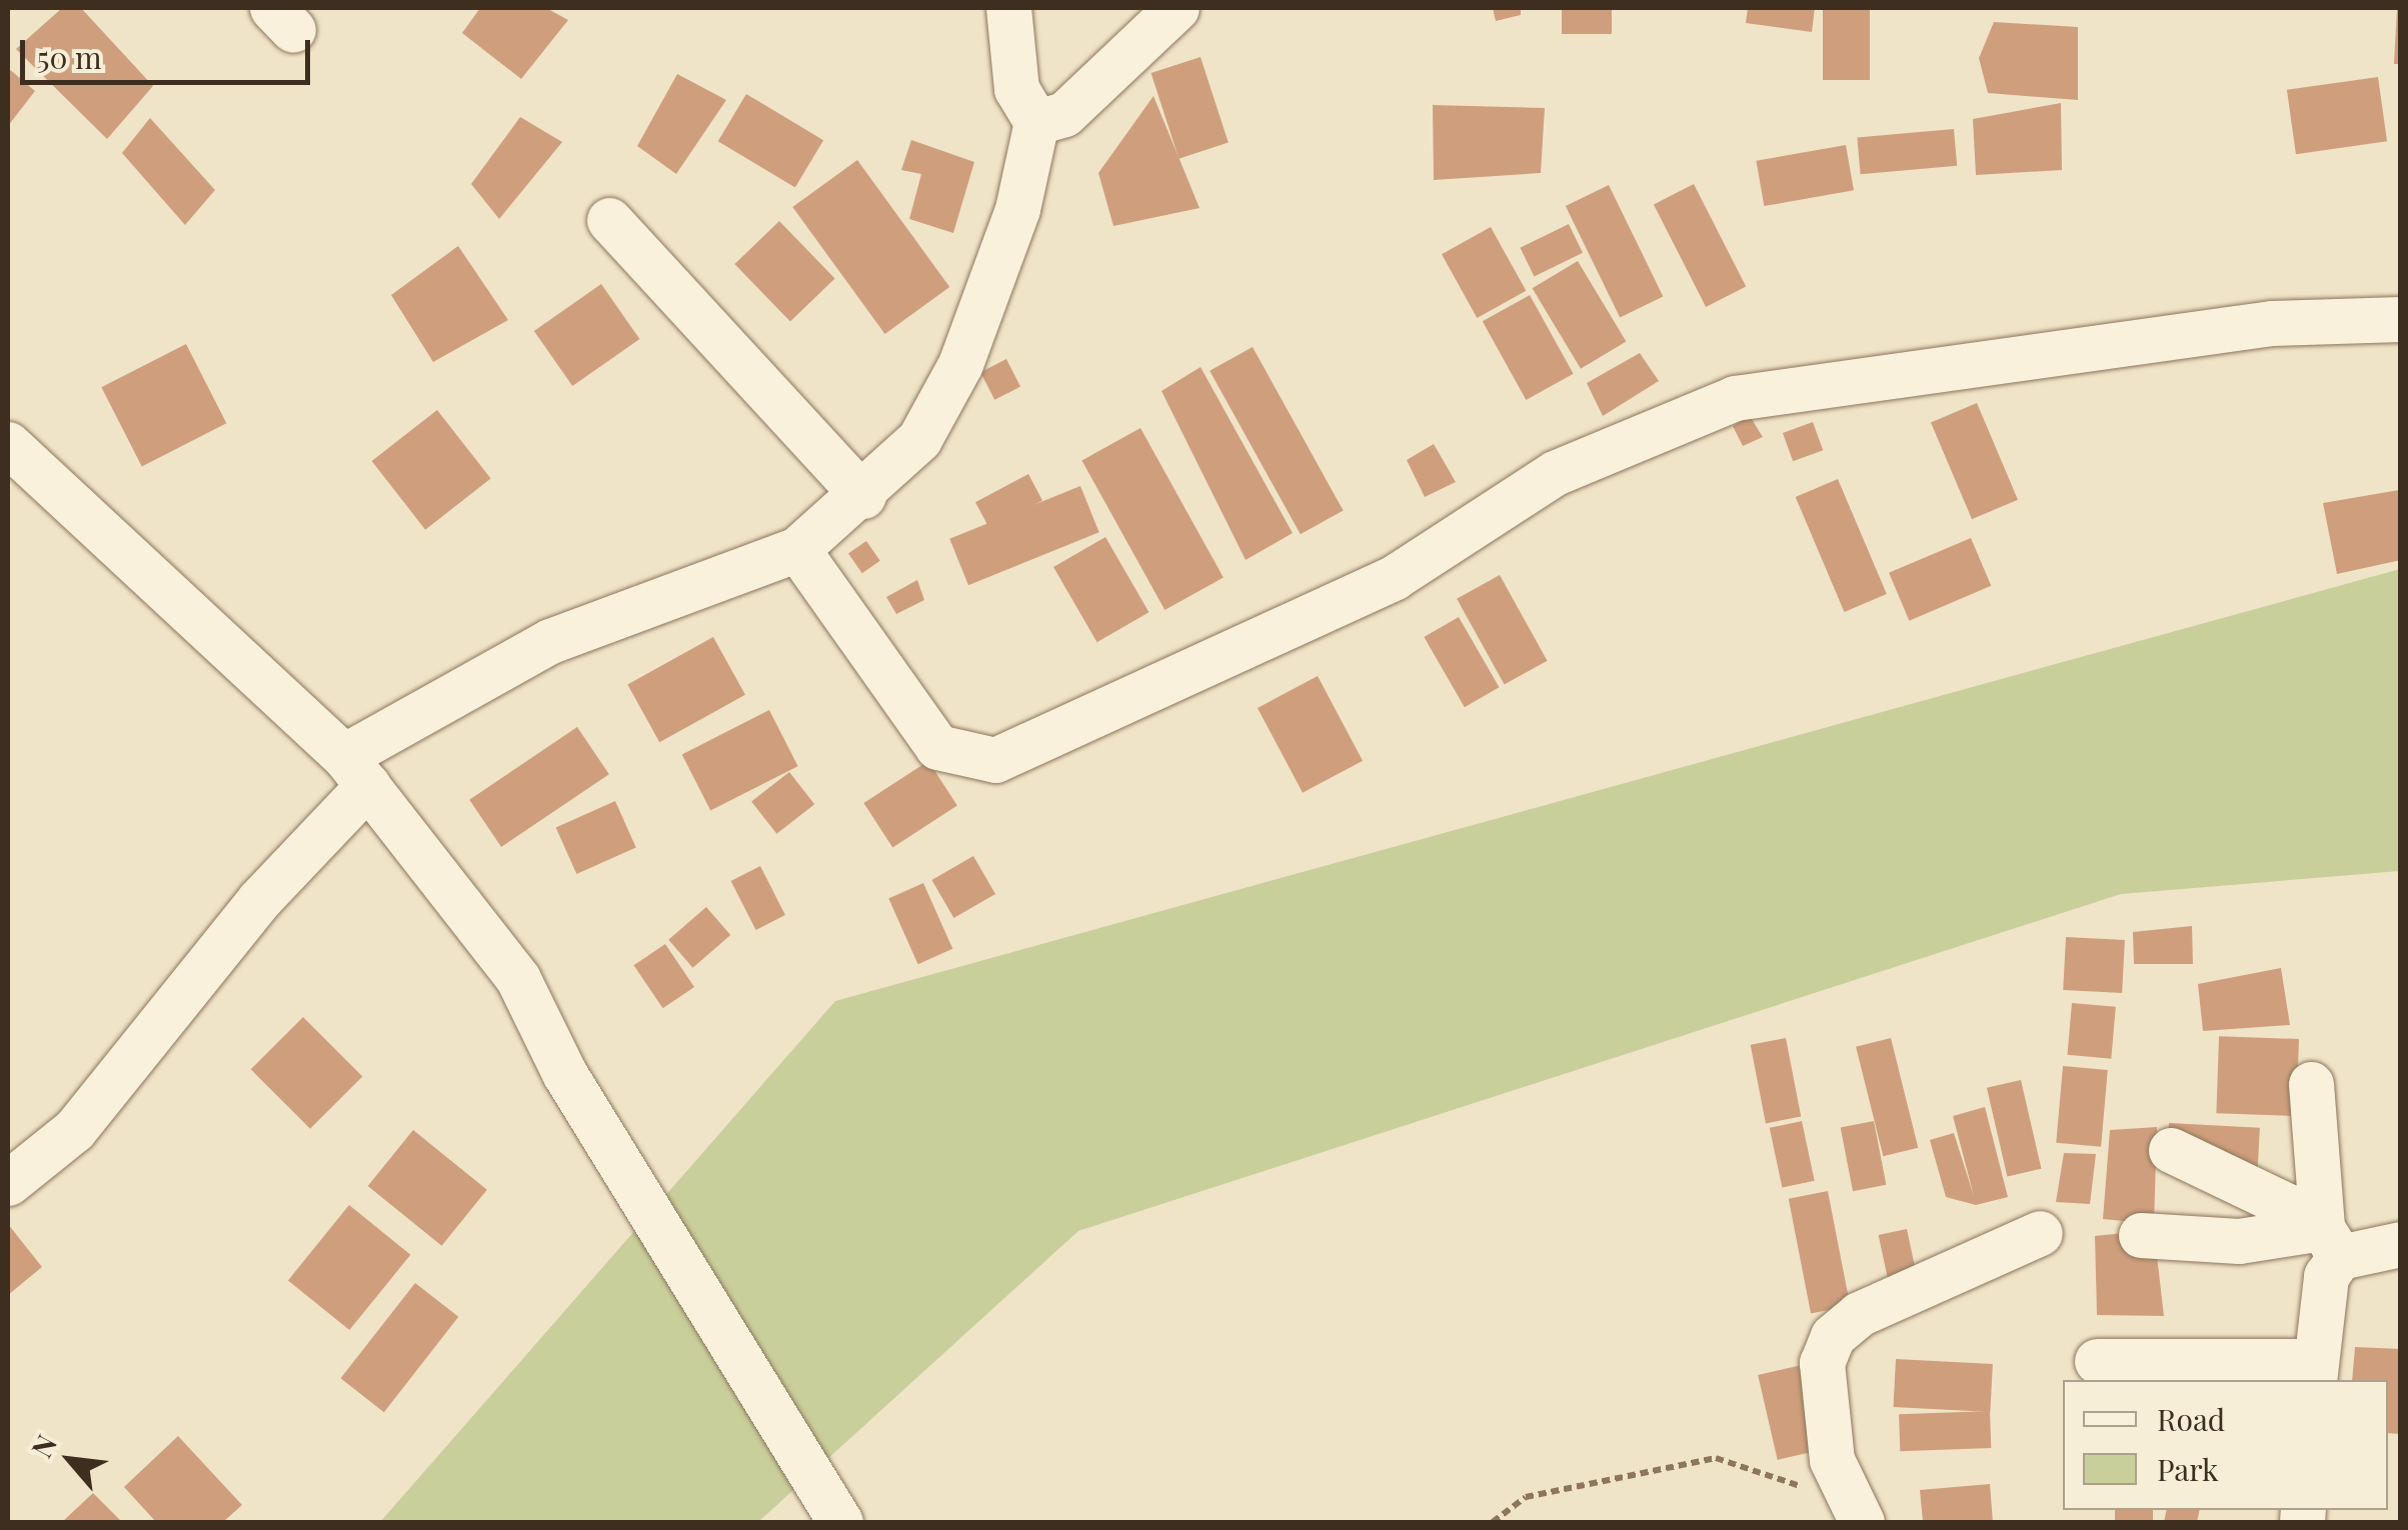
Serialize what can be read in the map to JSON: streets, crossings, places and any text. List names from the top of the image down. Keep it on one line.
{"legend":["Road","Park"],"scale_bar":"50 m","north":"top left"}
